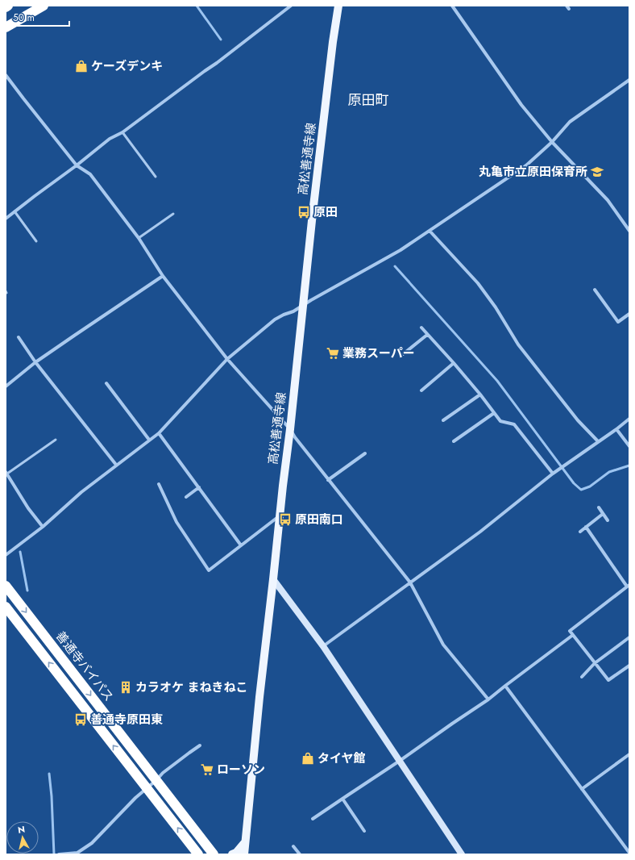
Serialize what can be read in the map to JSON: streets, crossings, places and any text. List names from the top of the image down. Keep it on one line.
{"streets":{"highway":["善通寺バイパス"],"main road":["高松善通寺線"]},"districts":["原田町"],"places":{"shop":["ケーズデンキ","タイヤ館"],"school or university":["丸亀市立原田保育所"],"bus stop":["原田","原田南口","善通寺原田東"],"supermarket":["業務スーパー","ローソン"],"building":["カラオケ まねきねこ"]},"scale_bar":"50 m","north":"top"}
